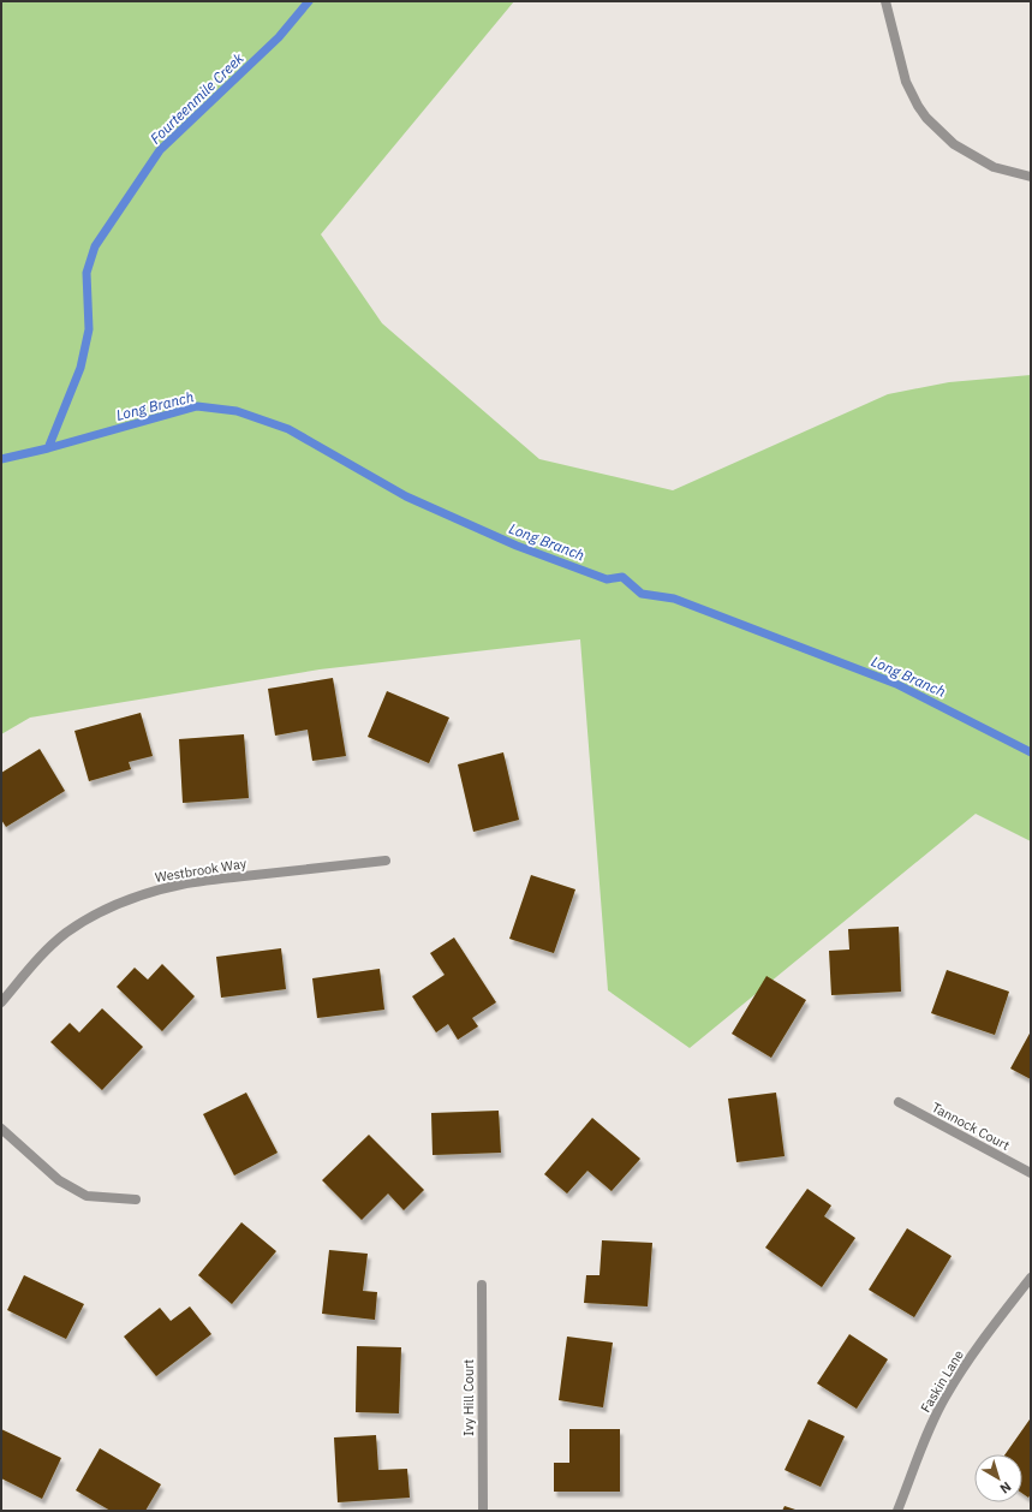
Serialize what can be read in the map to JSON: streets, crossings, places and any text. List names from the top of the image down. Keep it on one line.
{"streets":{"street":["Westbrook Way","Tannock Court","Faskin Lane","Ivy Hill Court"]},"water":["Fourteenmile Creek","Long Branch"],"north":"bottom right"}
